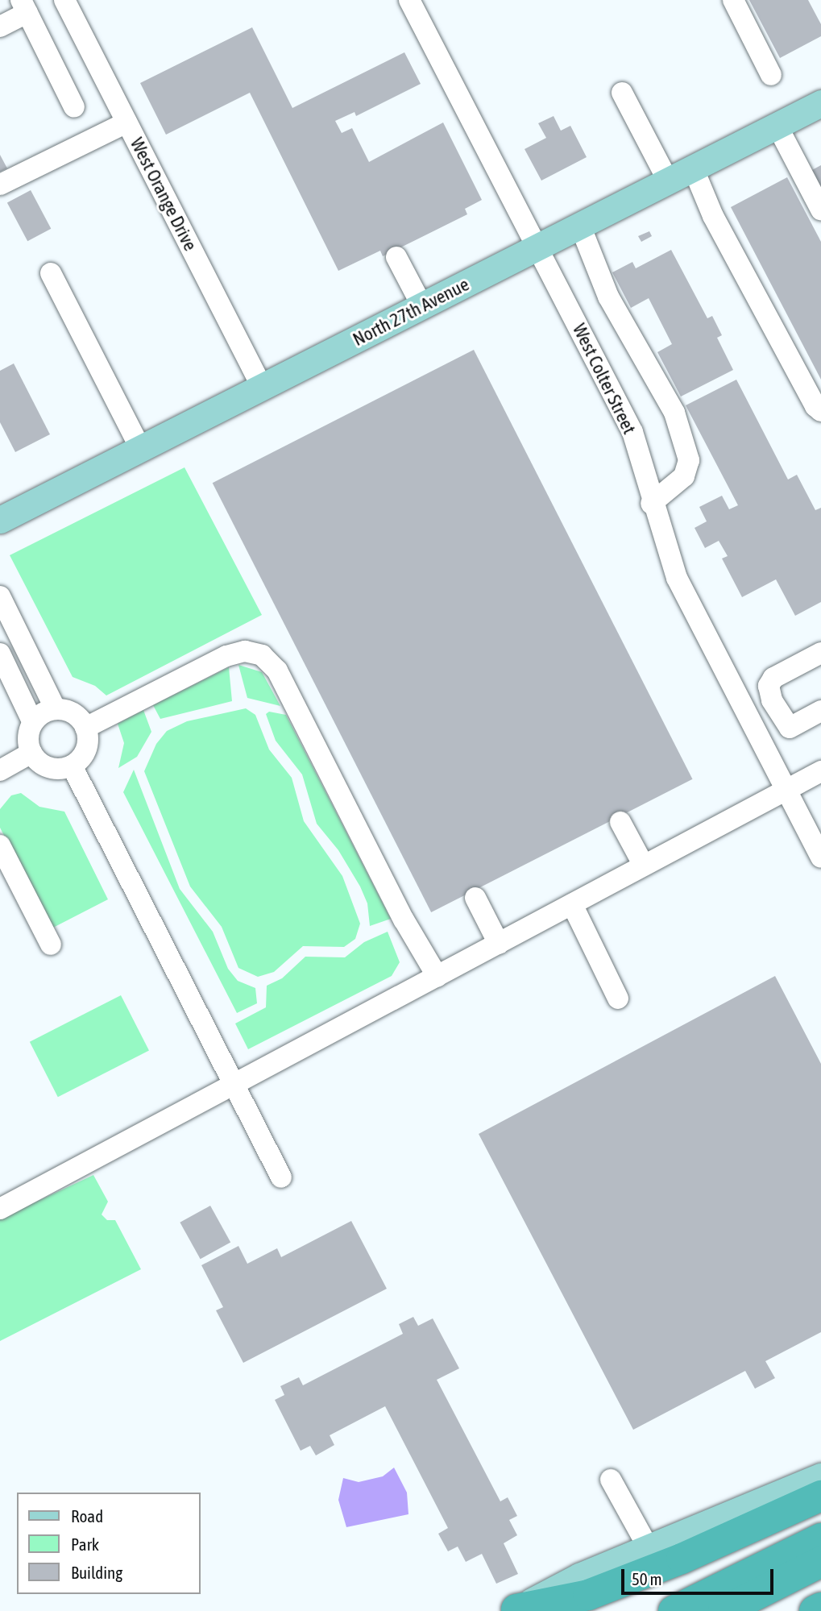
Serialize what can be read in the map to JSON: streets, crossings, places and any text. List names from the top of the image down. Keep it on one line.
{"streets":{"main road":["North 27th Avenue"],"street":["West Orange Drive","West Colter Street"]},"crossings":[["West Orange Drive","North 27th Avenue"],["North 27th Avenue","West Colter Street"]],"legend":["Road","Park","Building"],"scale_bar":"50 m"}
